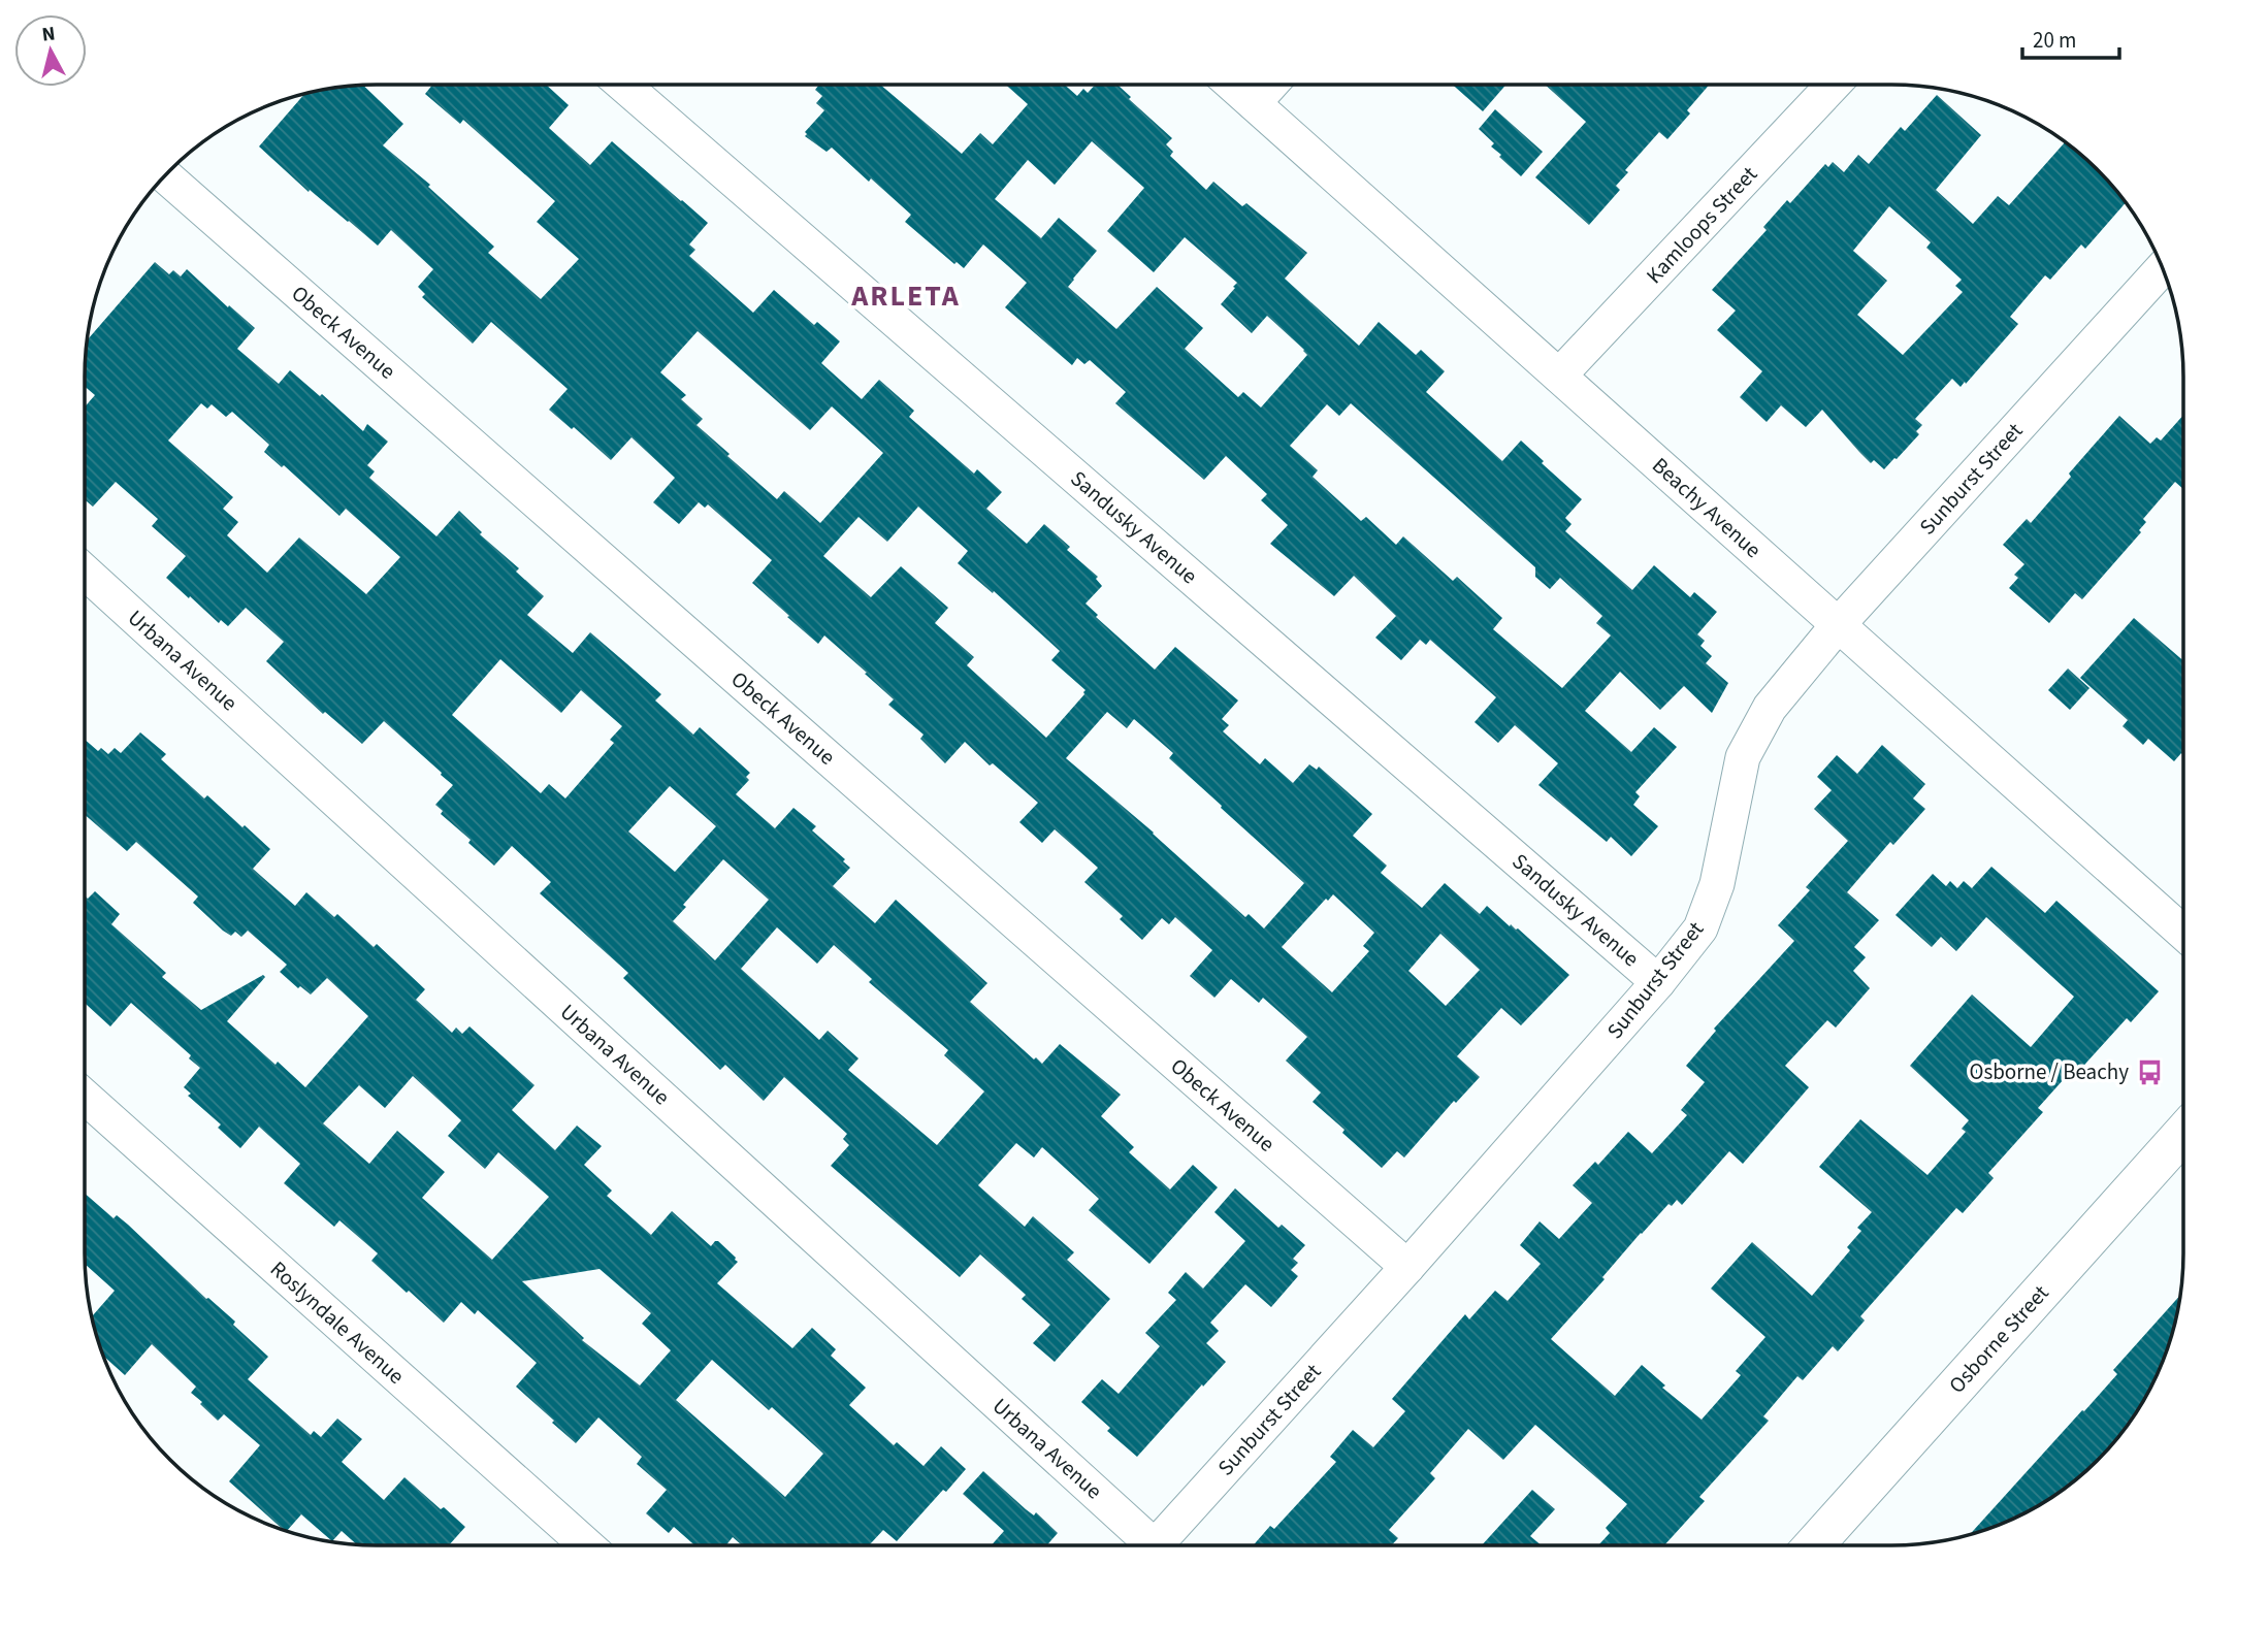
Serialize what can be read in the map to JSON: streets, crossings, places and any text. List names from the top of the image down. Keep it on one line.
{"streets":{"main road":["Osborne Street"],"street":["Kamloops Street","Obeck Avenue","Sunburst Street","Beachy Avenue","Sandusky Avenue","Urbana Avenue","Roslyndale Avenue"]},"crossings":[["Kamloops Street","Beachy Avenue"],["Obeck Avenue","Sunburst Street"],["Sunburst Street","Beachy Avenue"],["Sunburst Street","Sandusky Avenue"]],"districts":["ARLETA"],"places":{"bus stop":["Osborne / Beachy"]},"scale_bar":"20 m","north":"top"}
